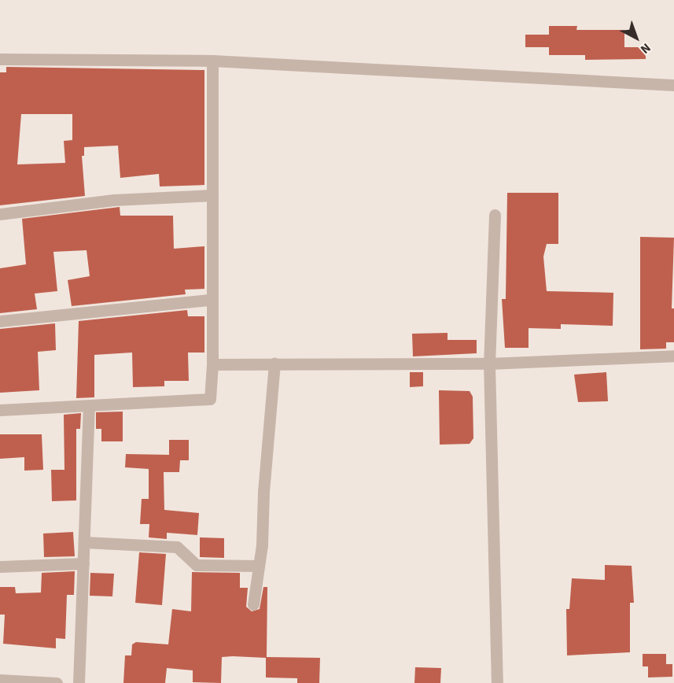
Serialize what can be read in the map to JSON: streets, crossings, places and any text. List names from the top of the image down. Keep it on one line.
{"north":"bottom right"}
